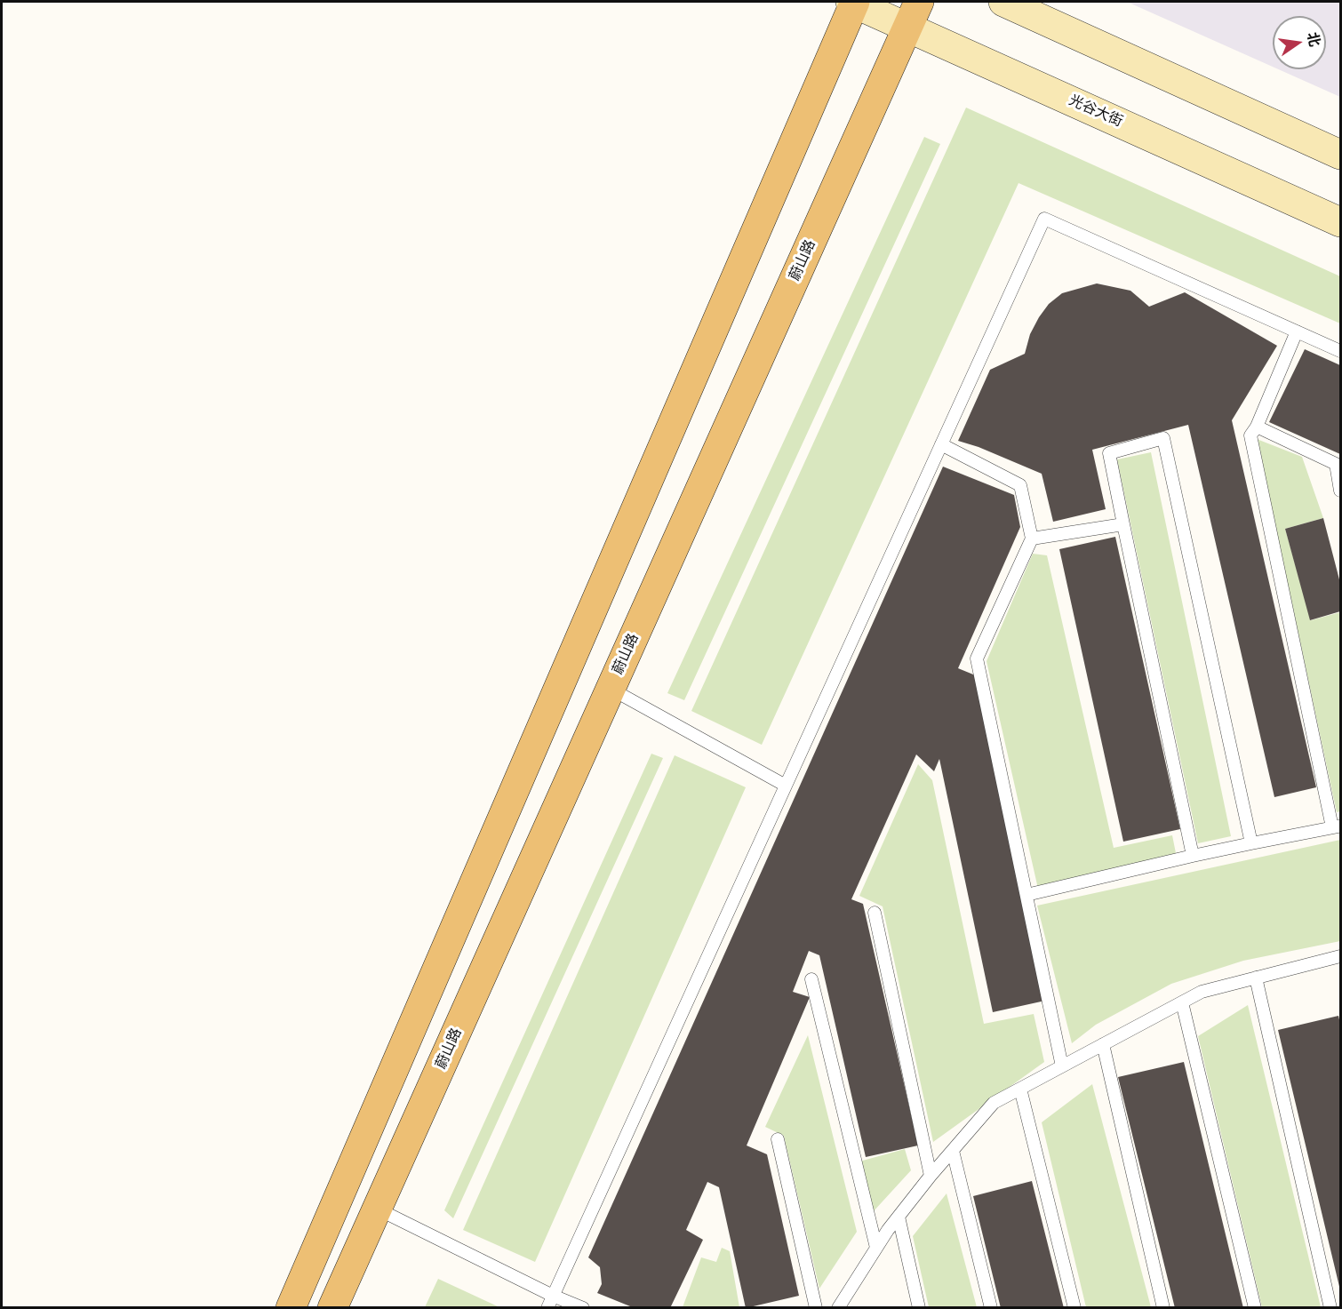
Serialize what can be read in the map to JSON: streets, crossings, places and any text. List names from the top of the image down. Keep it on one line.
{"streets":{"main road":["光谷大街","蔚山路"]},"crossings":[["光谷大街","蔚山路"]],"north":"right"}
